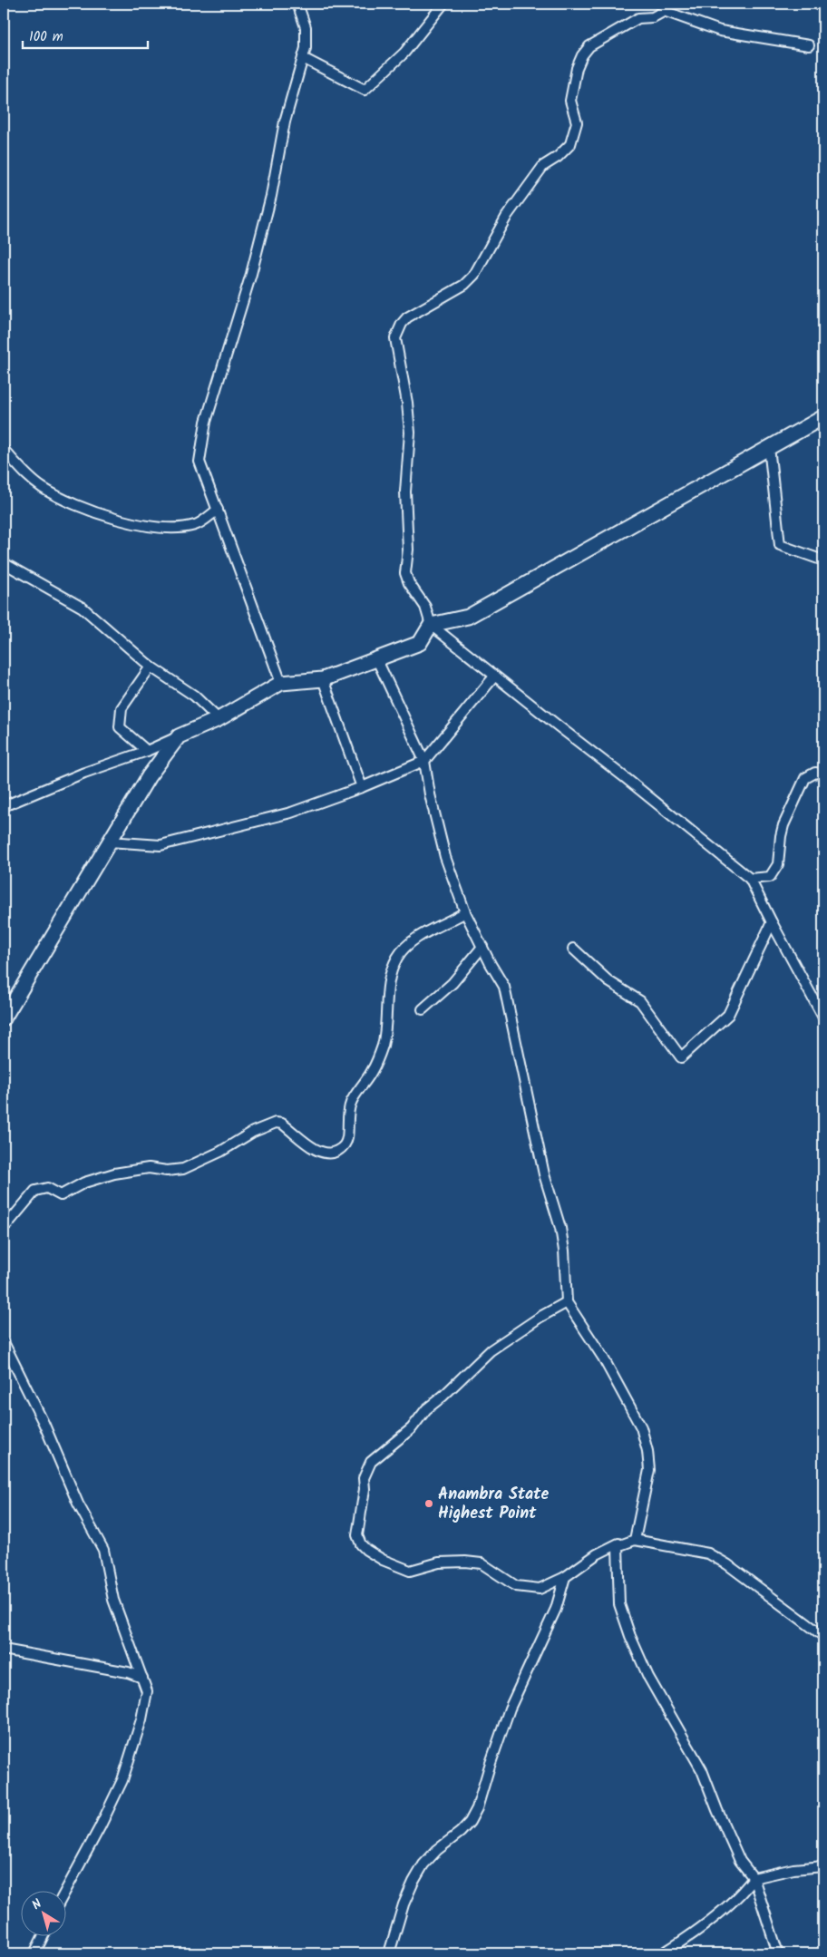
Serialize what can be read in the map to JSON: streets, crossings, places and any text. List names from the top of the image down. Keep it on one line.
{"places":["Anambra State Highest Point"],"scale_bar":"100 m","north":"top left"}
